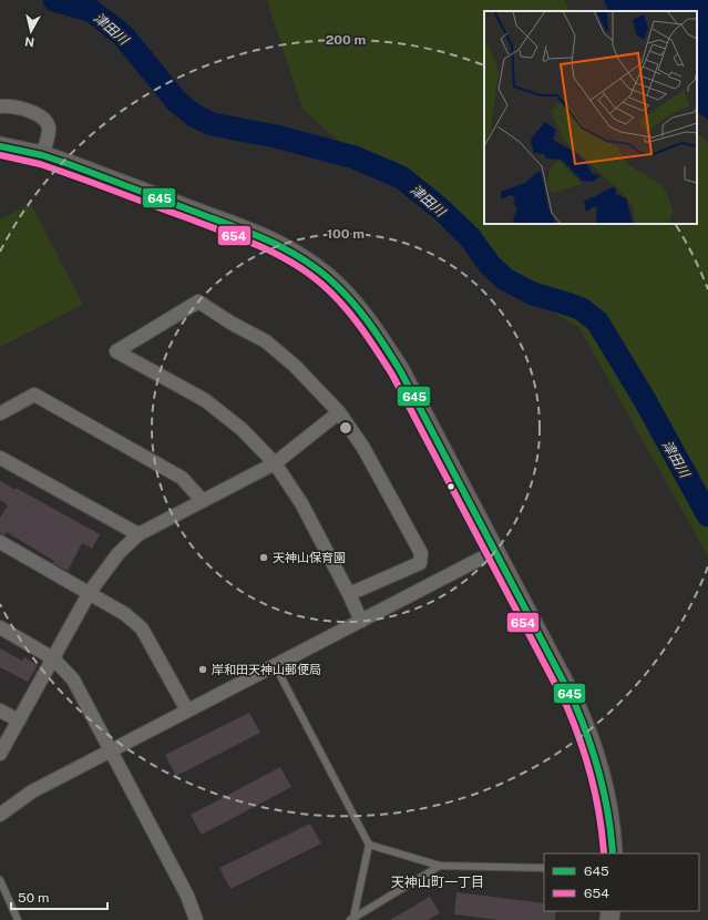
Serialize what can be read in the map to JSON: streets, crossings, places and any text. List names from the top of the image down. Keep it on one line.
{"districts":["天神山町一丁目"],"water":["津田川"],"places":["天神山保育園","岸和田天神山郵便局"],"lines":["transit line 645","transit line 654"],"legend":["645","654"],"scale_bar":"50 m","north":"bottom","rings":["200 m","100 m"]}
